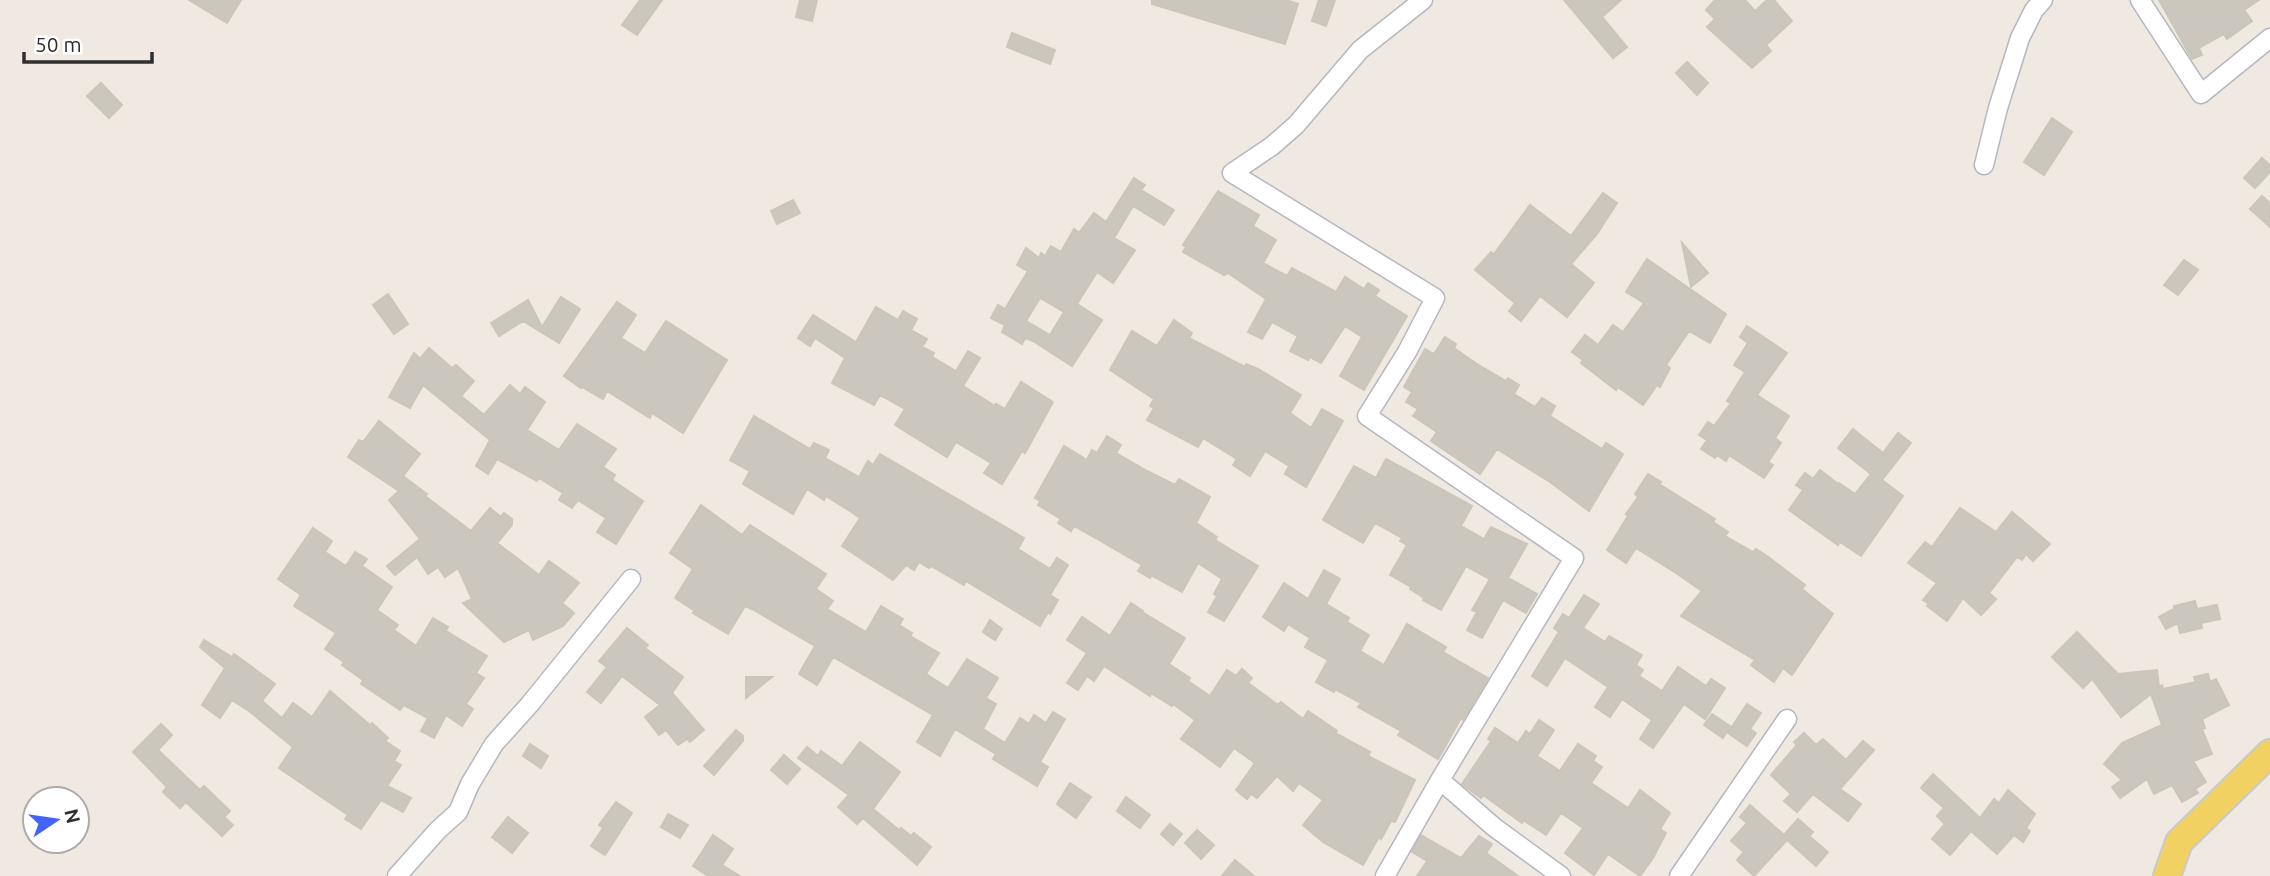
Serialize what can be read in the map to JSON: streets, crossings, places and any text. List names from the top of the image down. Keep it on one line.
{"scale_bar":"50 m","north":"right"}
